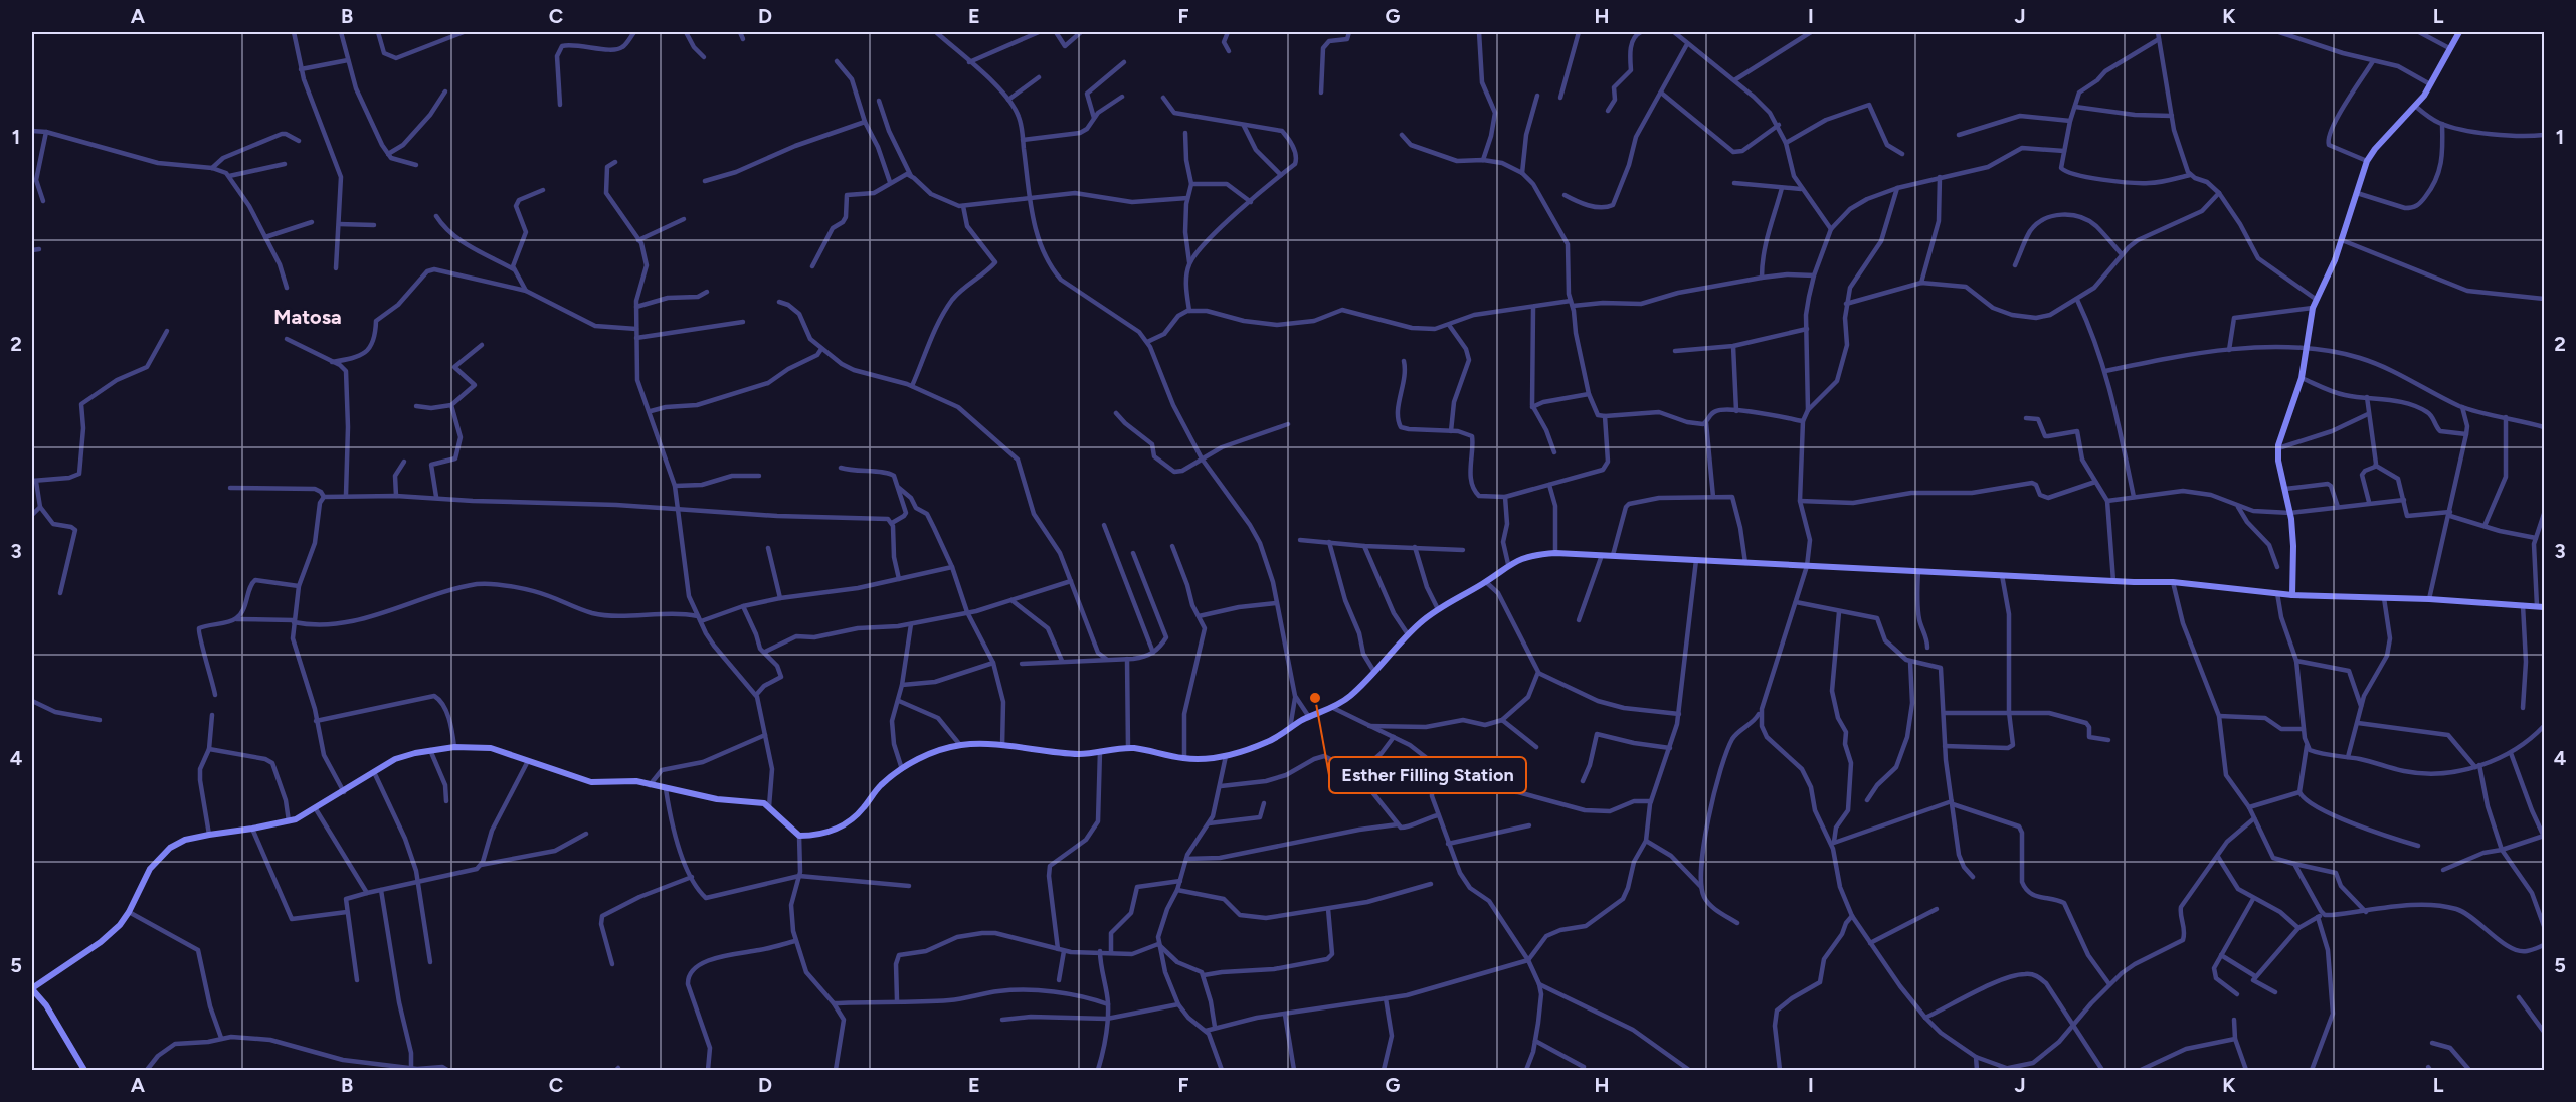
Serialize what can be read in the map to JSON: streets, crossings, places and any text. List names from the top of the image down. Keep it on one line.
{"districts":["Matosa"],"places":["Esther Filling Station"],"grid":{"columns":["A","B","C","D","E","F","G","H","I","J","K","L"],"rows":["1","2","3","4","5"]}}
